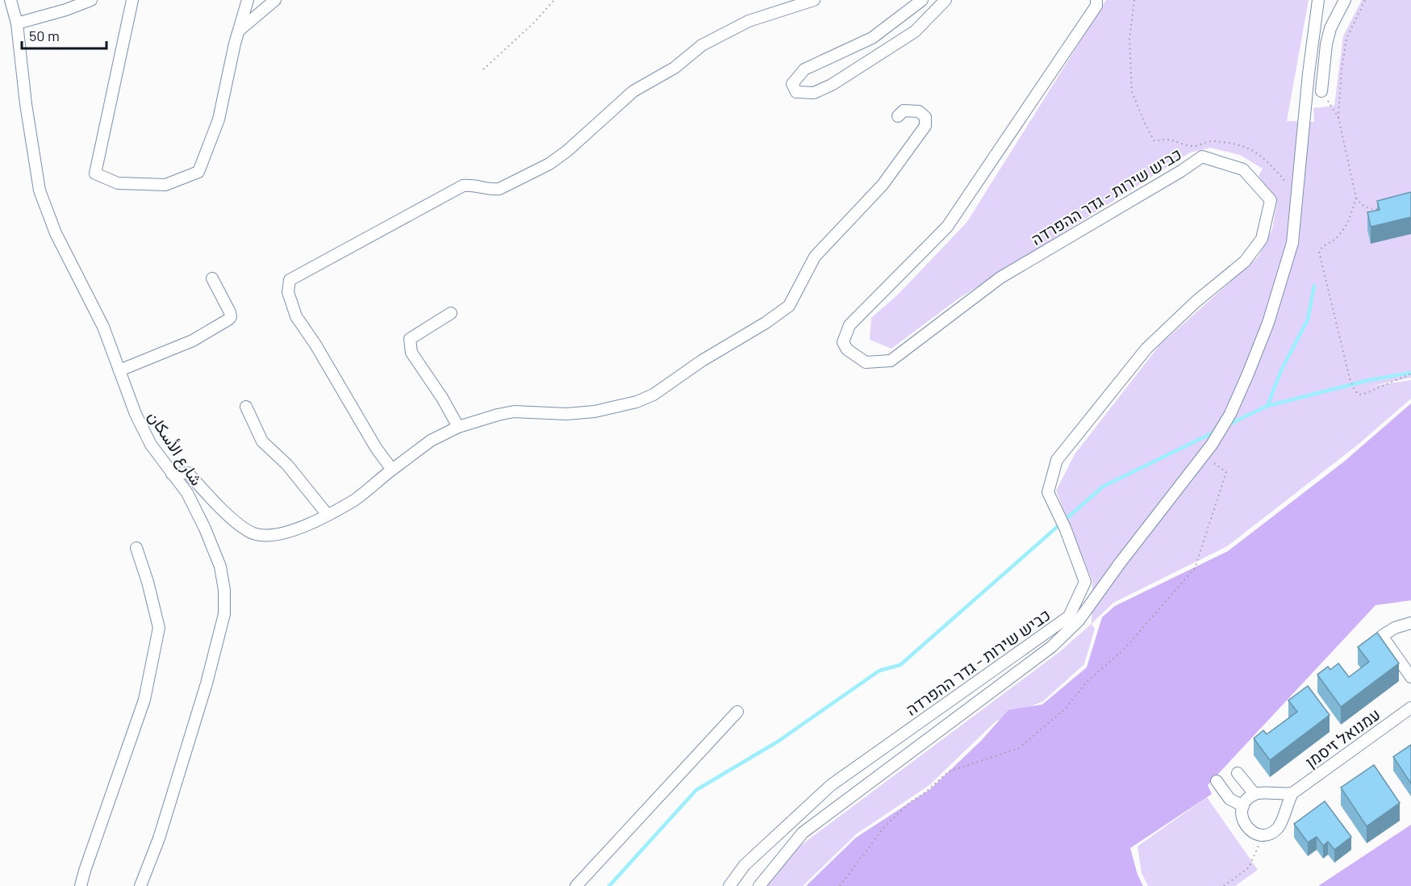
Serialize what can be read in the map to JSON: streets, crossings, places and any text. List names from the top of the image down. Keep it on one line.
{"streets":{"street":["כביש שירות - גדר ההפרדה","شارع الأسكان","עמנואל זיסמן"]},"scale_bar":"50 m"}
